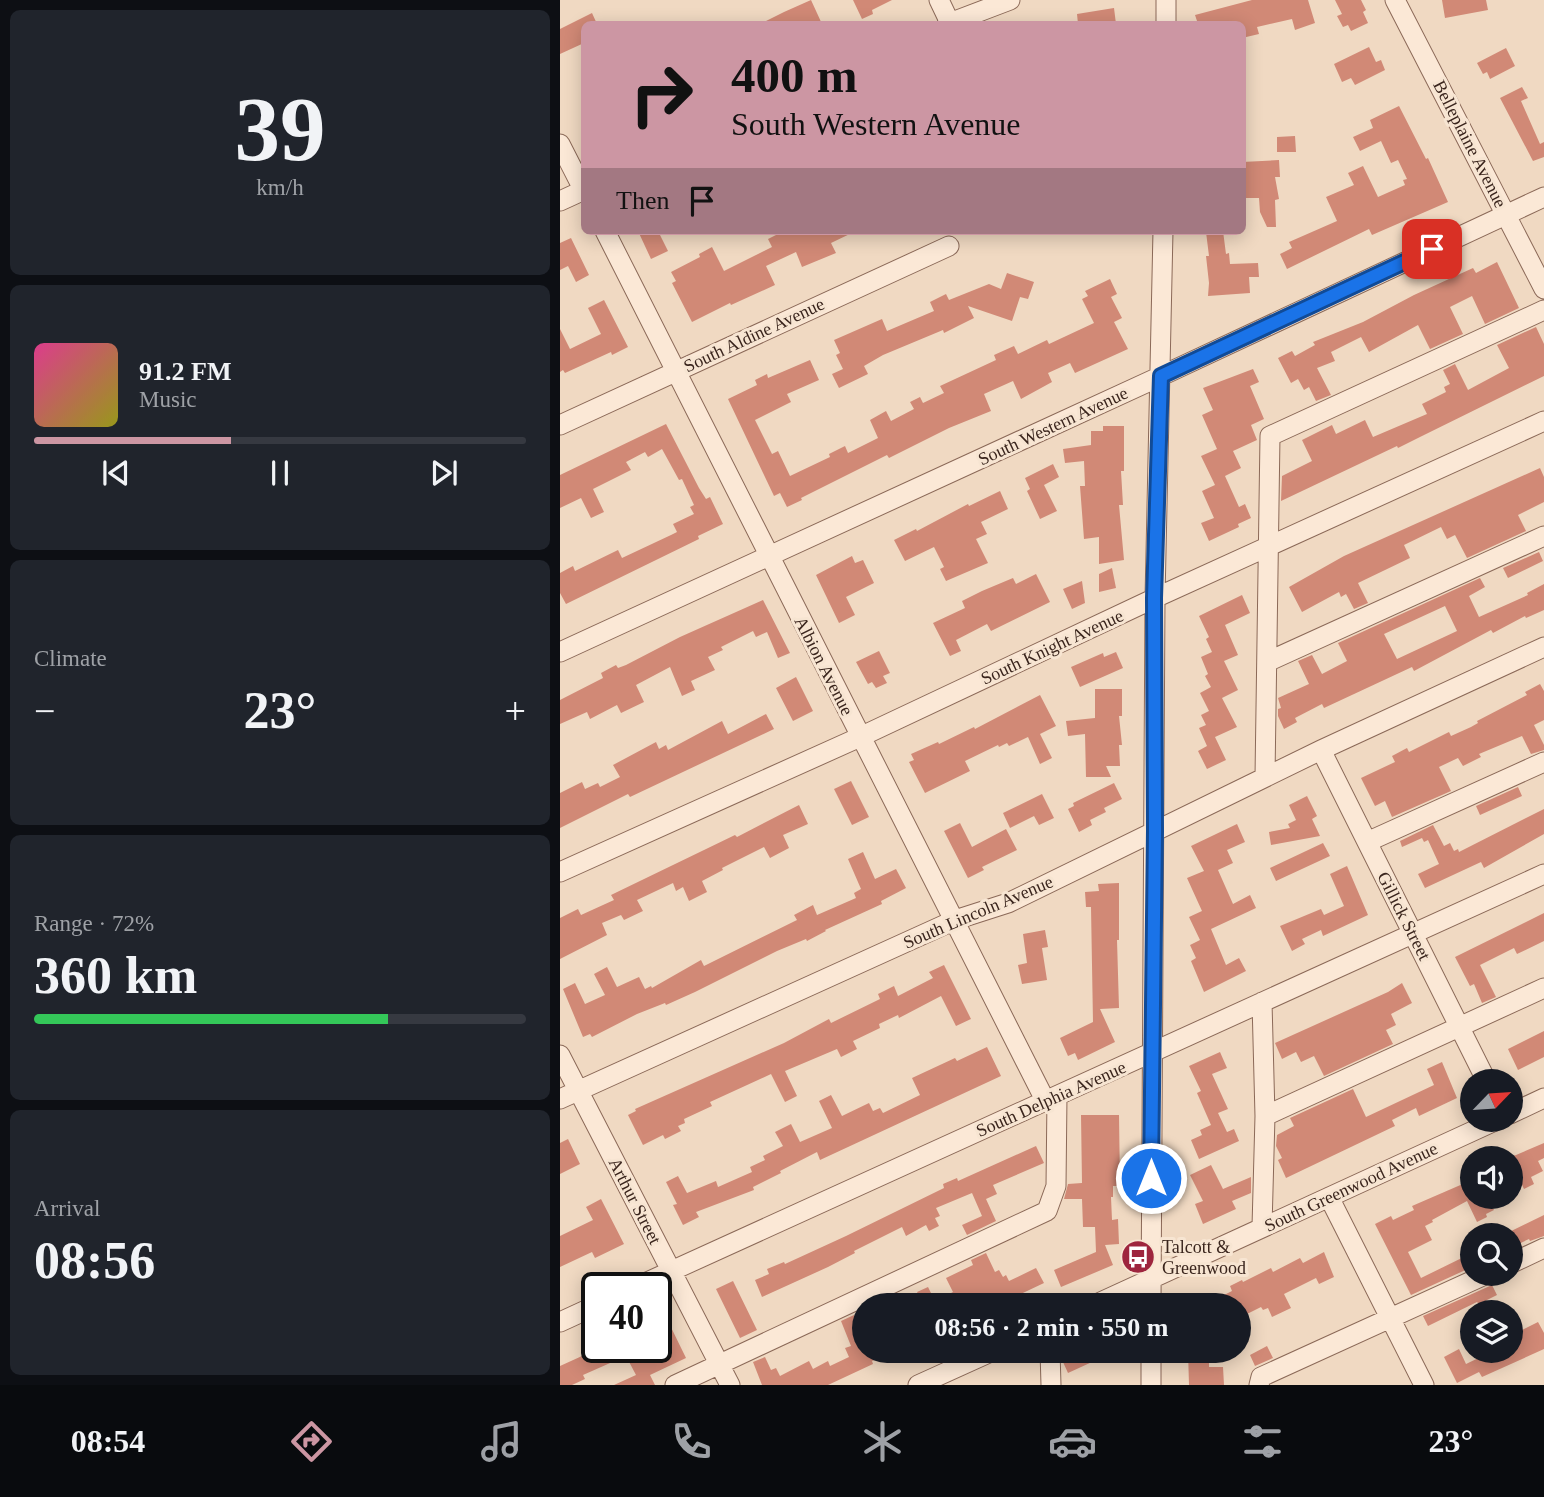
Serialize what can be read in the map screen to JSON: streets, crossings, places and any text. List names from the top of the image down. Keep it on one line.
{"streets":{"street":["Belleplaine Avenue","South Aldine Avenue","South Western Avenue","South Knight Avenue","Albion Avenue","South Lincoln Avenue","Gillick Street","South Delphia Avenue","South Greenwood Avenue","Arthur Street"]},"crossings":[["Belleplaine Avenue","South Western Avenue"],["South Aldine Avenue","Albion Avenue"],["South Western Avenue","Albion Avenue"],["South Knight Avenue","Albion Avenue"],["Albion Avenue","South Lincoln Avenue"],["Albion Avenue","South Delphia Avenue"],["South Lincoln Avenue","Gillick Street"],["South Lincoln Avenue","Arthur Street"],["Gillick Street","South Delphia Avenue"],["South Delphia Avenue","Arthur Street"]],"places":{"bus stop":["Talcott & Greenwood"]},"north":"top right","page":{"tile":[["39","km/h"],"Climate",["Range · 72%","360 km"],["Arrival","08:56"]],"turn":["400 m","South Western Avenue"],"then":"Then","song":["91.2 FM","Music"],"heat":["−","23°","+"],"limit":"40","trip":"08:56 · 2 min · 550 m","tabs":["08:54","23°"]}}
